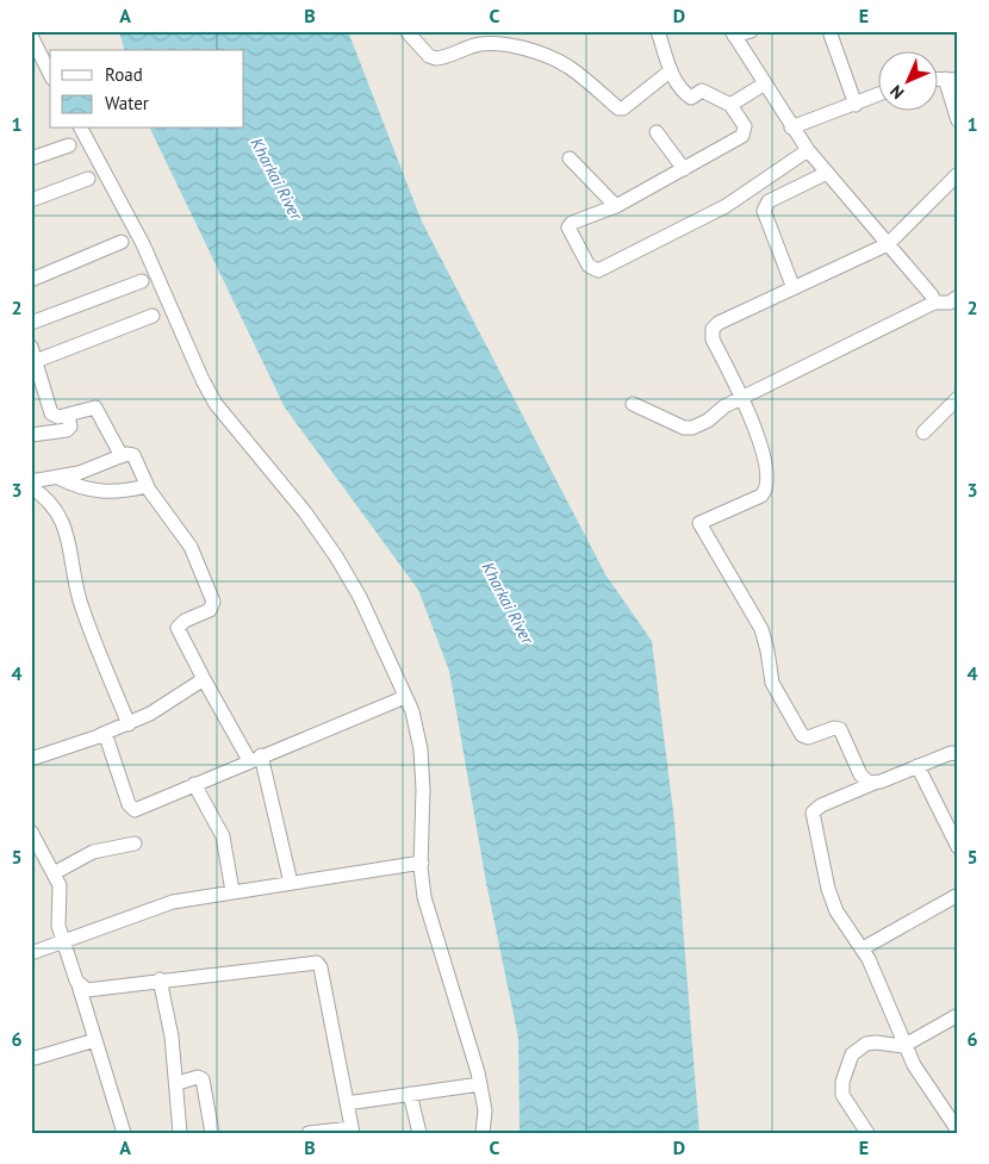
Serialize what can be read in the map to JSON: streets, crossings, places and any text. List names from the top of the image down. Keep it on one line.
{"water":["Kharkai River"],"legend":["Road","Water"],"north":"bottom left","grid":{"columns":["A","B","C","D","E"],"rows":["1","2","3","4","5","6"]}}
